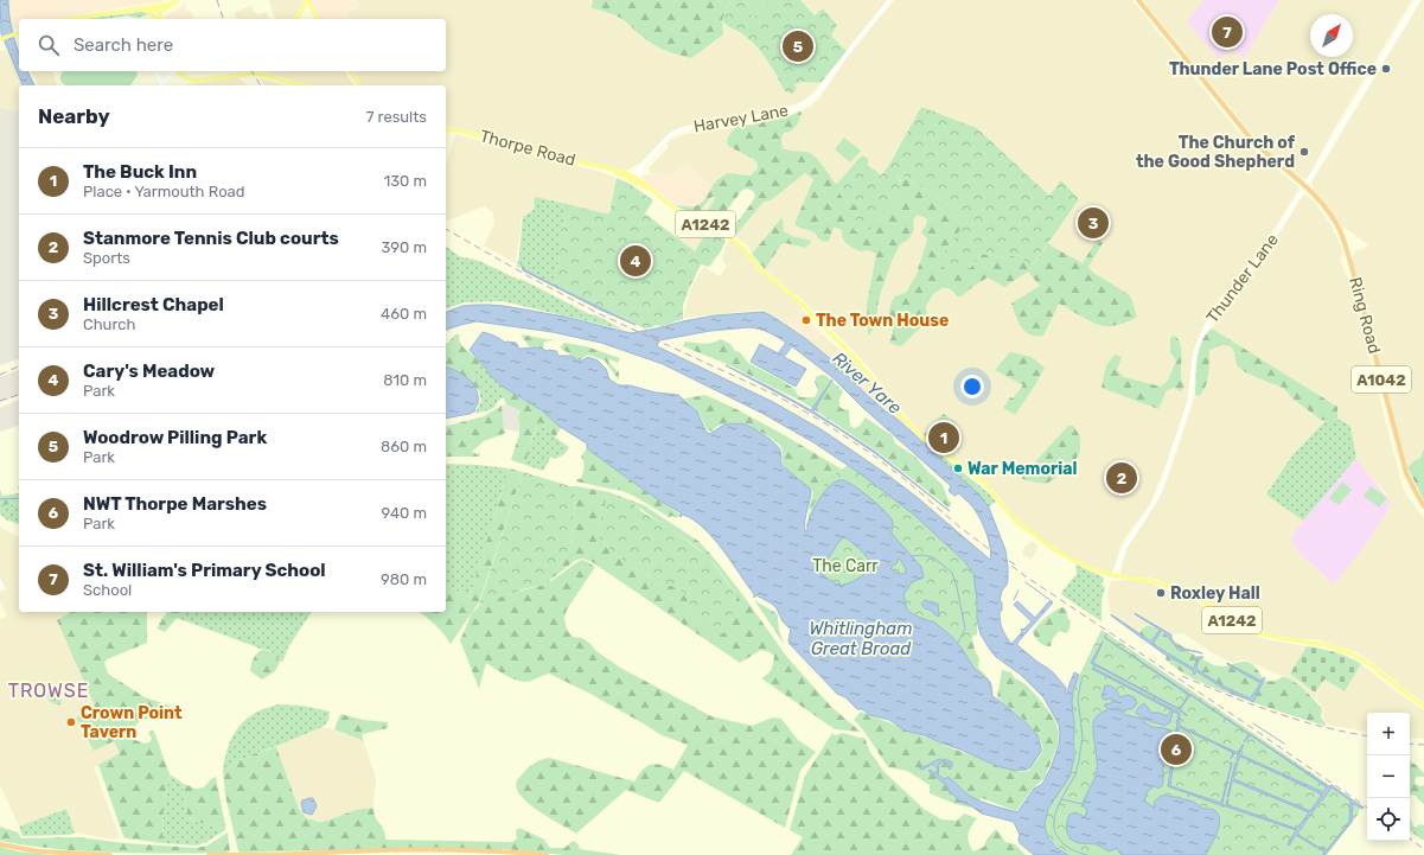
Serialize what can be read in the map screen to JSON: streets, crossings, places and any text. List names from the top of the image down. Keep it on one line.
{"streets":{"highway":["Ring Road","A1042"],"main road":["Thorpe Road","A1242"],"street":["Harvey Lane","Thunder Lane"]},"crossings":[["Harvey Lane","Thorpe Road"],["Harvey Lane","A1242"],["Thorpe Road","A1242"],["A1242","Thunder Lane"],["Thunder Lane","Ring Road"],["Thunder Lane","A1042"],["Ring Road","A1042"]],"districts":["TROWSE"],"water":["River Yare","Whitlingham Great Broad"],"parks":["The Carr"],"places":["Thunder Lane Post Office","The Church of the Good Shepherd","The Town House","War Memorial","Roxley Hall","Crown Point Tavern"],"north":"top right","page":{"pins":["7","5","3","4","1","2","6"],"search":"Search here","heading":["Nearby","7 results"],"list":[{"mark":"1","name":"The Buck Inn","note":"Place · Yarmouth Road","value":"130 m"},{"mark":"2","name":"Stanmore Tennis Club courts","note":"Sports","value":"390 m"},{"mark":"3","name":"Hillcrest Chapel","note":"Church","value":"460 m"},{"mark":"4","name":"Cary's Meadow","note":"Park","value":"810 m"},{"mark":"5","name":"Woodrow Pilling Park","note":"Park","value":"860 m"},{"mark":"6","name":"NWT Thorpe Marshes","note":"Park","value":"940 m"},{"mark":"7","name":"St. William's Primary School","note":"School","value":"980 m"}],"map_buttons":["+","−"]}}
